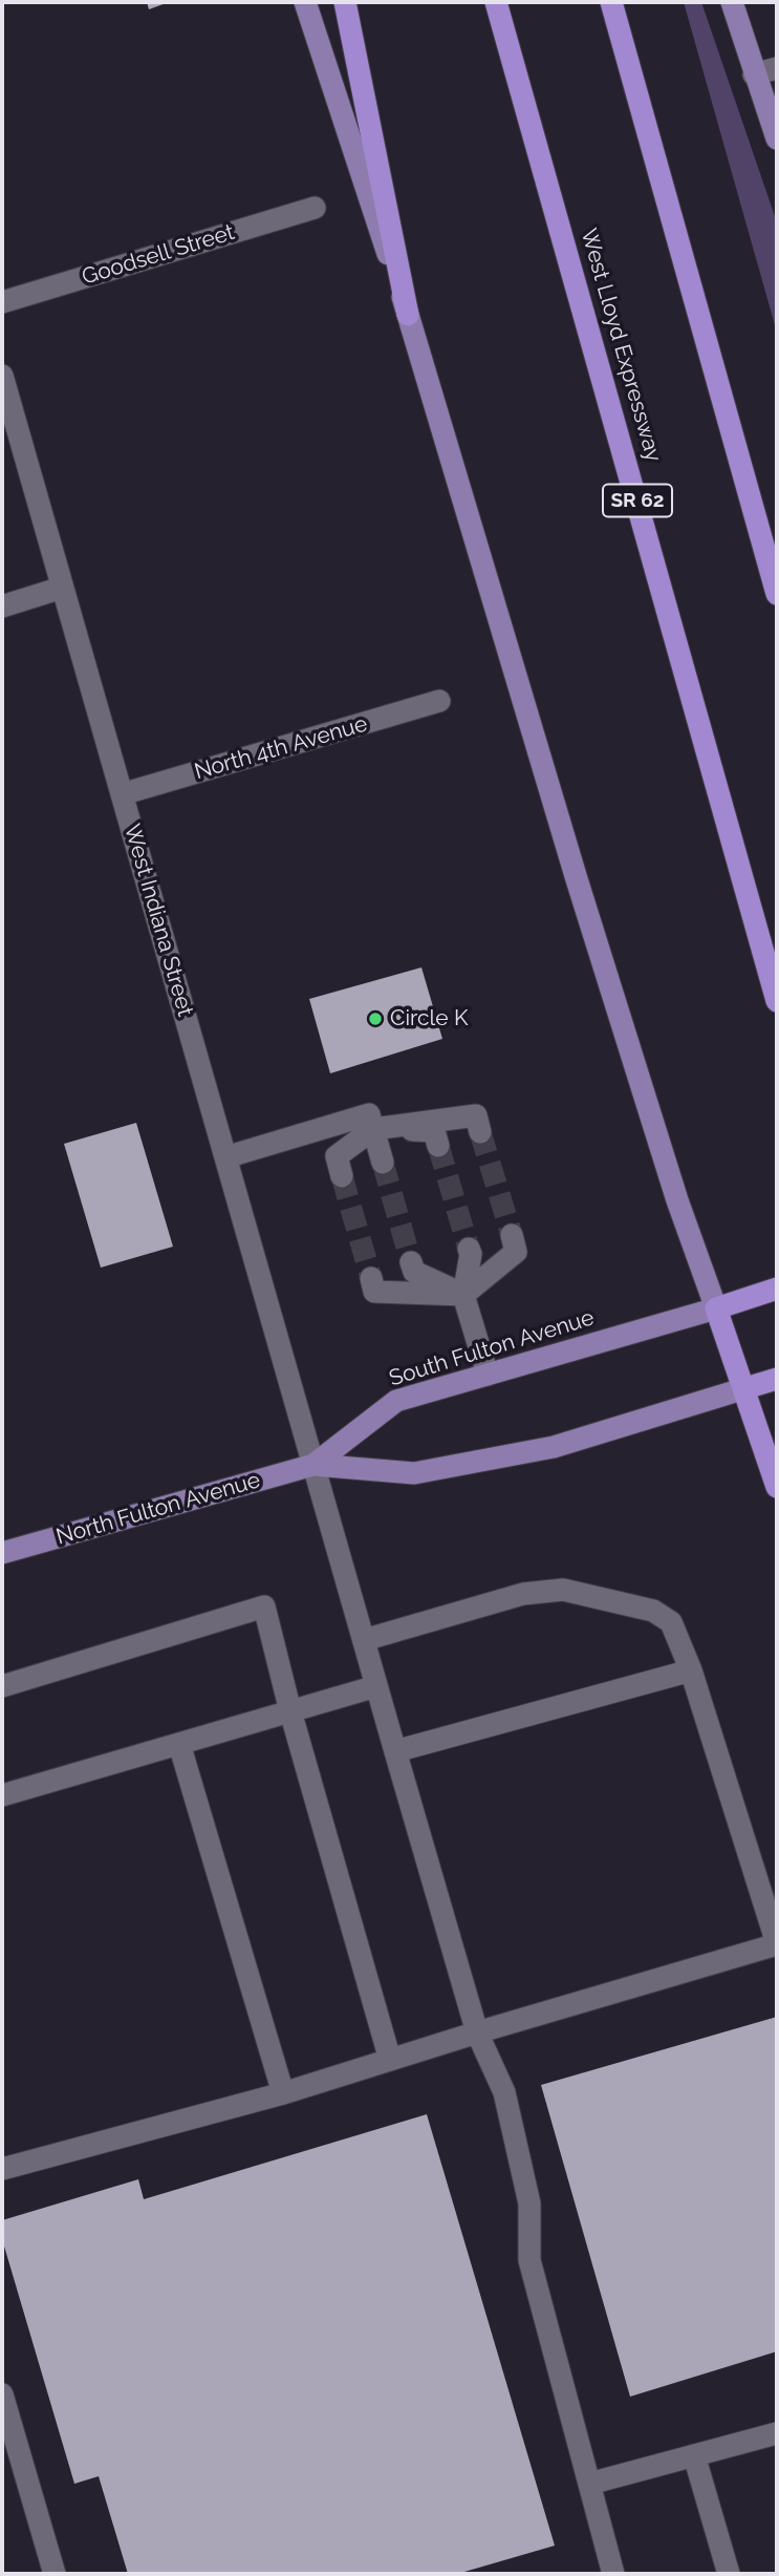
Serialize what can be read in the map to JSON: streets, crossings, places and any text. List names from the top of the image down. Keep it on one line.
{"streets":{"highway":["West Lloyd Expressway","SR 62","South Fulton Avenue"],"main road":["North Fulton Avenue"],"street":["Goodsell Street","North 4th Avenue","West Indiana Street"]},"crossings":[["North 4th Avenue","West Indiana Street"],["West Indiana Street","South Fulton Avenue"],["West Indiana Street","North Fulton Avenue"],["South Fulton Avenue","North Fulton Avenue"]],"places":["Circle K"]}
